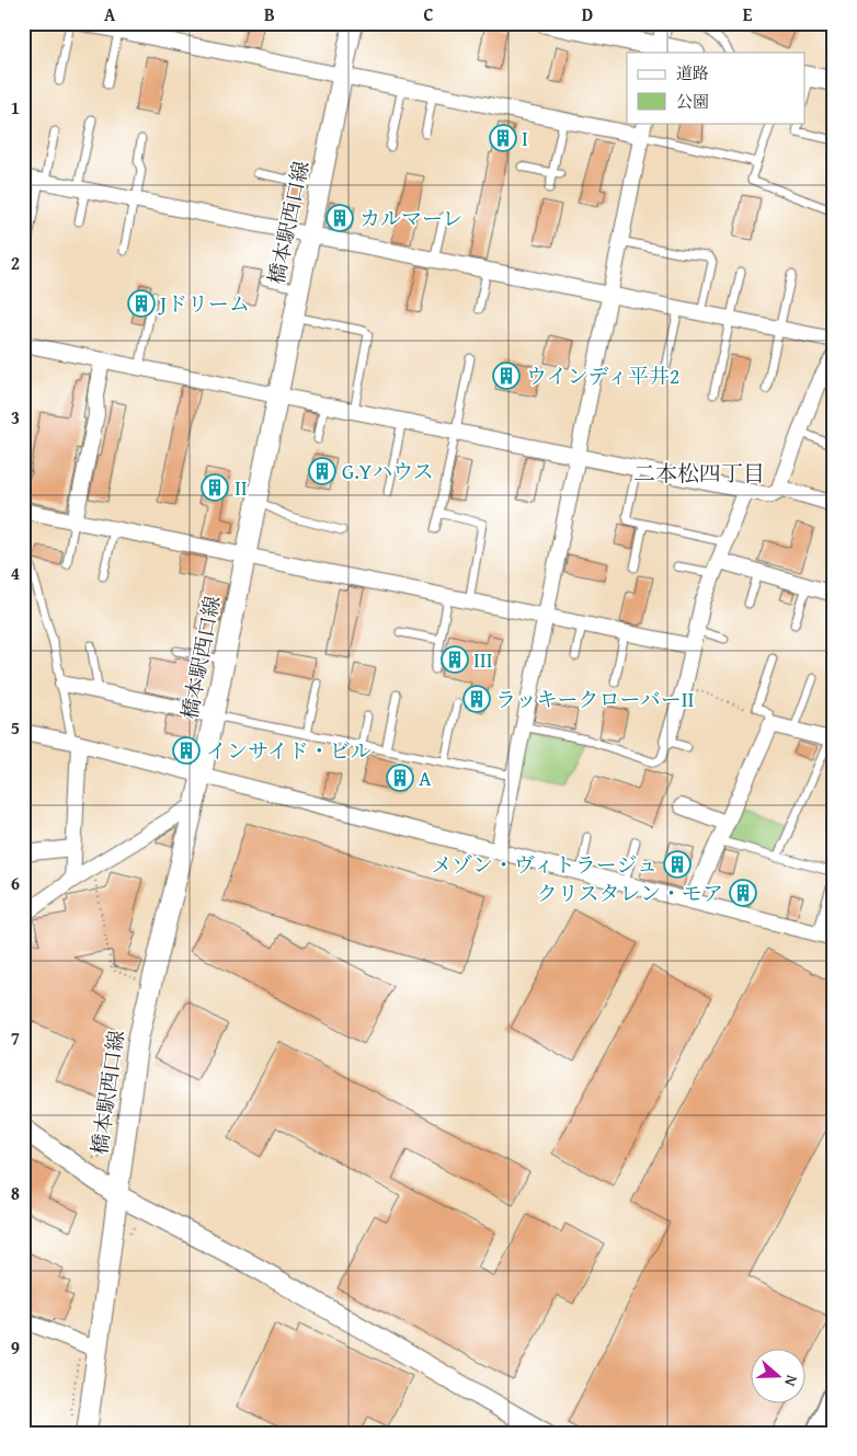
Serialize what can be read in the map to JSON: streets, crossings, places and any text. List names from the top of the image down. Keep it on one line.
{"streets":{"street":["橋本駅西口線"]},"districts":["二本松四丁目"],"places":{"building":["Ⅰ","カルマーレ","Jドリーム","ウインディ平井2","G.Yハウス","Ⅱ","Ⅲ","ラッキークローバーⅡ","インサイド・ビル","A","メゾン・ヴィトラージュ","クリスタレン・モア"]},"legend":["道路","公園"],"north":"right","grid":{"columns":["A","B","C","D","E"],"rows":["1","2","3","4","5","6","7","8","9"]}}
